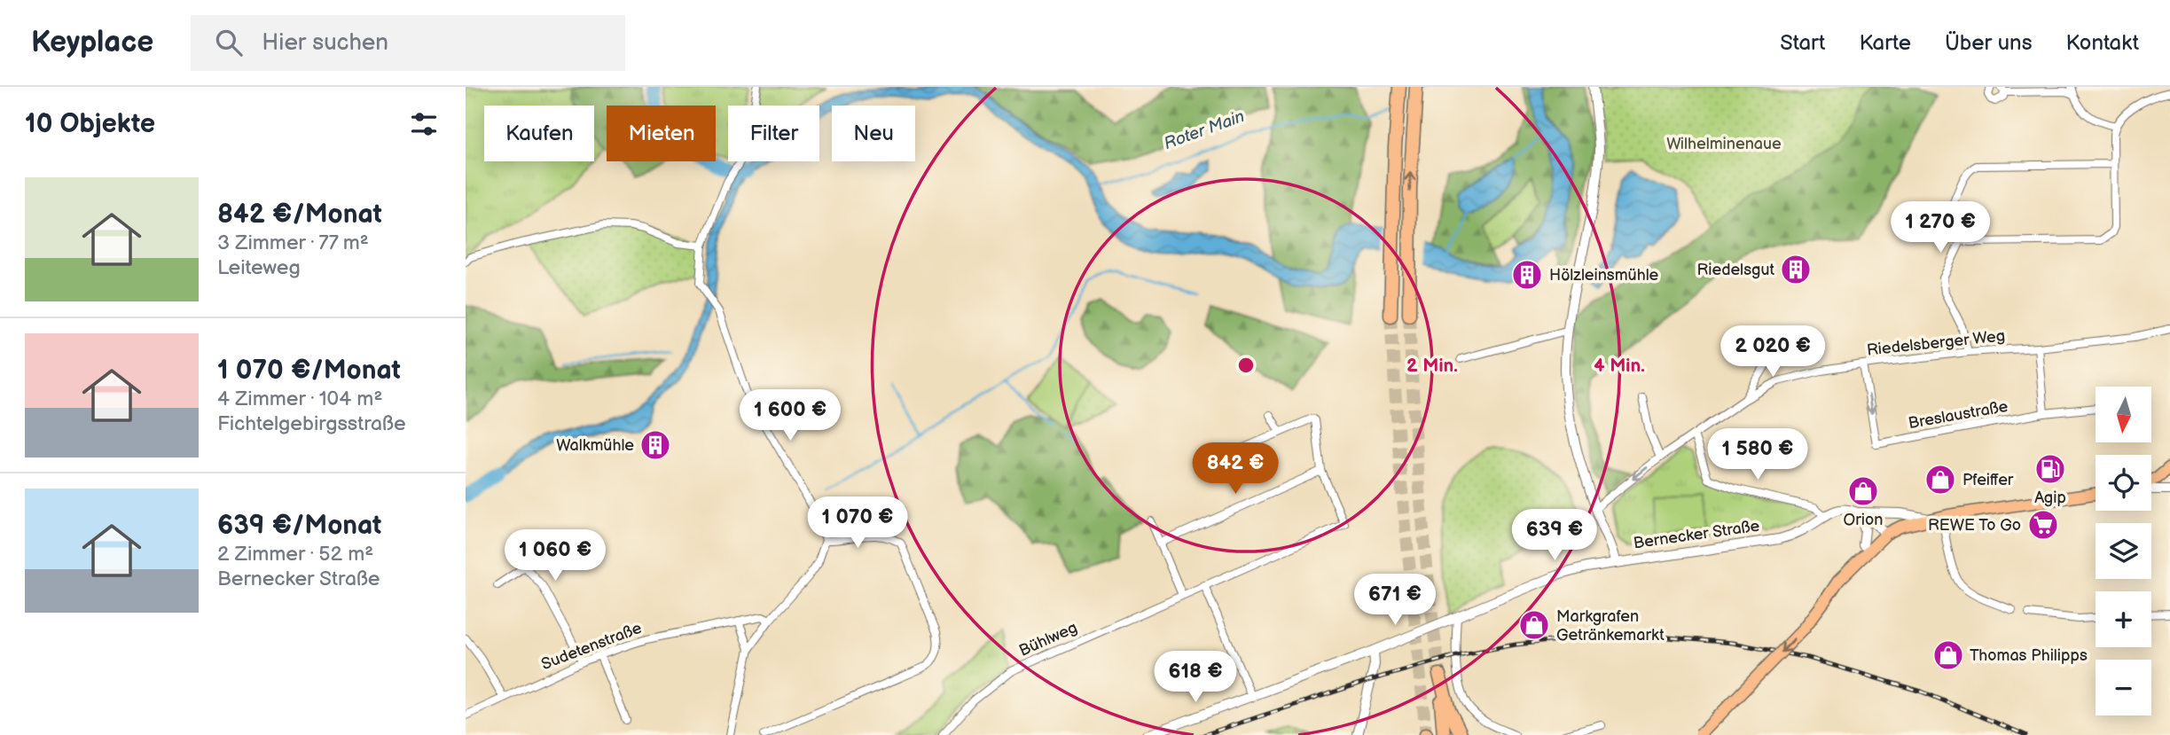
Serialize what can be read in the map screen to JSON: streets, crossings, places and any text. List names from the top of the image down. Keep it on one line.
{"streets":{"street":["Riedelsberger Weg","Breslaustraße","Bernecker Straße","Bühlweg","Sudetenstraße"]},"crossings":[["Riedelsberger Weg","Breslaustraße"]],"water":["Roter Main"],"parks":["Wilhelminenaue"],"places":{"building":["Riedelsgut","Hölzleinsmühle","Walkmühle"],"fuel station":["Agip"],"shop":["Pfeiffer","Orion","Markgrafen Getränkemarkt","Thomas Philipps"],"supermarket":["REWE To Go"]},"north":"bottom","page":{"header":"Keyplace","search":"Hier suchen","nav":["Start","Karte","Über uns","Kontakt"],"heading":"10 Objekte","chip":["Kaufen","Mieten","Filter","Neu"],"list":[{"name":"842 €/Monat","note":"3 Zimmer · 77 m² · Leiteweg"},{"name":"1 070 €/Monat","note":"4 Zimmer · 104 m² · Fichtelgebirgsstraße"},{"name":"639 €/Monat","note":"2 Zimmer · 52 m² · Bernecker Straße"}],"price":["1 270 €","2 020 €","1 600 €","1 580 €","842 €","1 070 €","639 €","1 060 €","671 €","618 €"],"map_buttons":["+","−"]},"rings":["2 Min.","4 Min."]}
